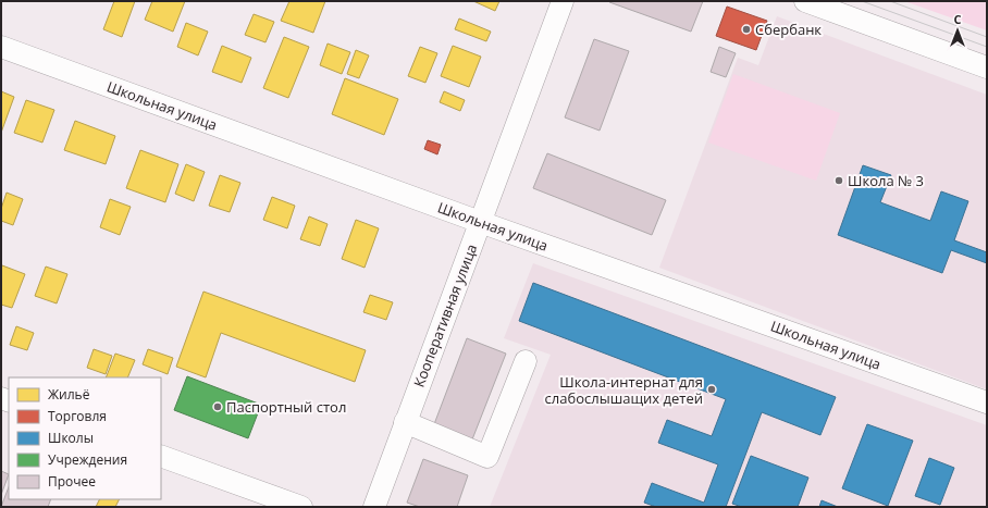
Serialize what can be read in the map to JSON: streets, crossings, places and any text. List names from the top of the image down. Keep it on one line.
{"streets":{"street":["Школьная улица","Кооперативная улица"]},"crossings":[["Школьная улица","Кооперативная улица"]],"places":["Сбербанк","Школа № 3","Школа-интернат для слабослышащих детей","Паспортный стол"],"legend":["Жильё","Торговля","Школы","Учреждения","Прочее"],"north":"top"}
